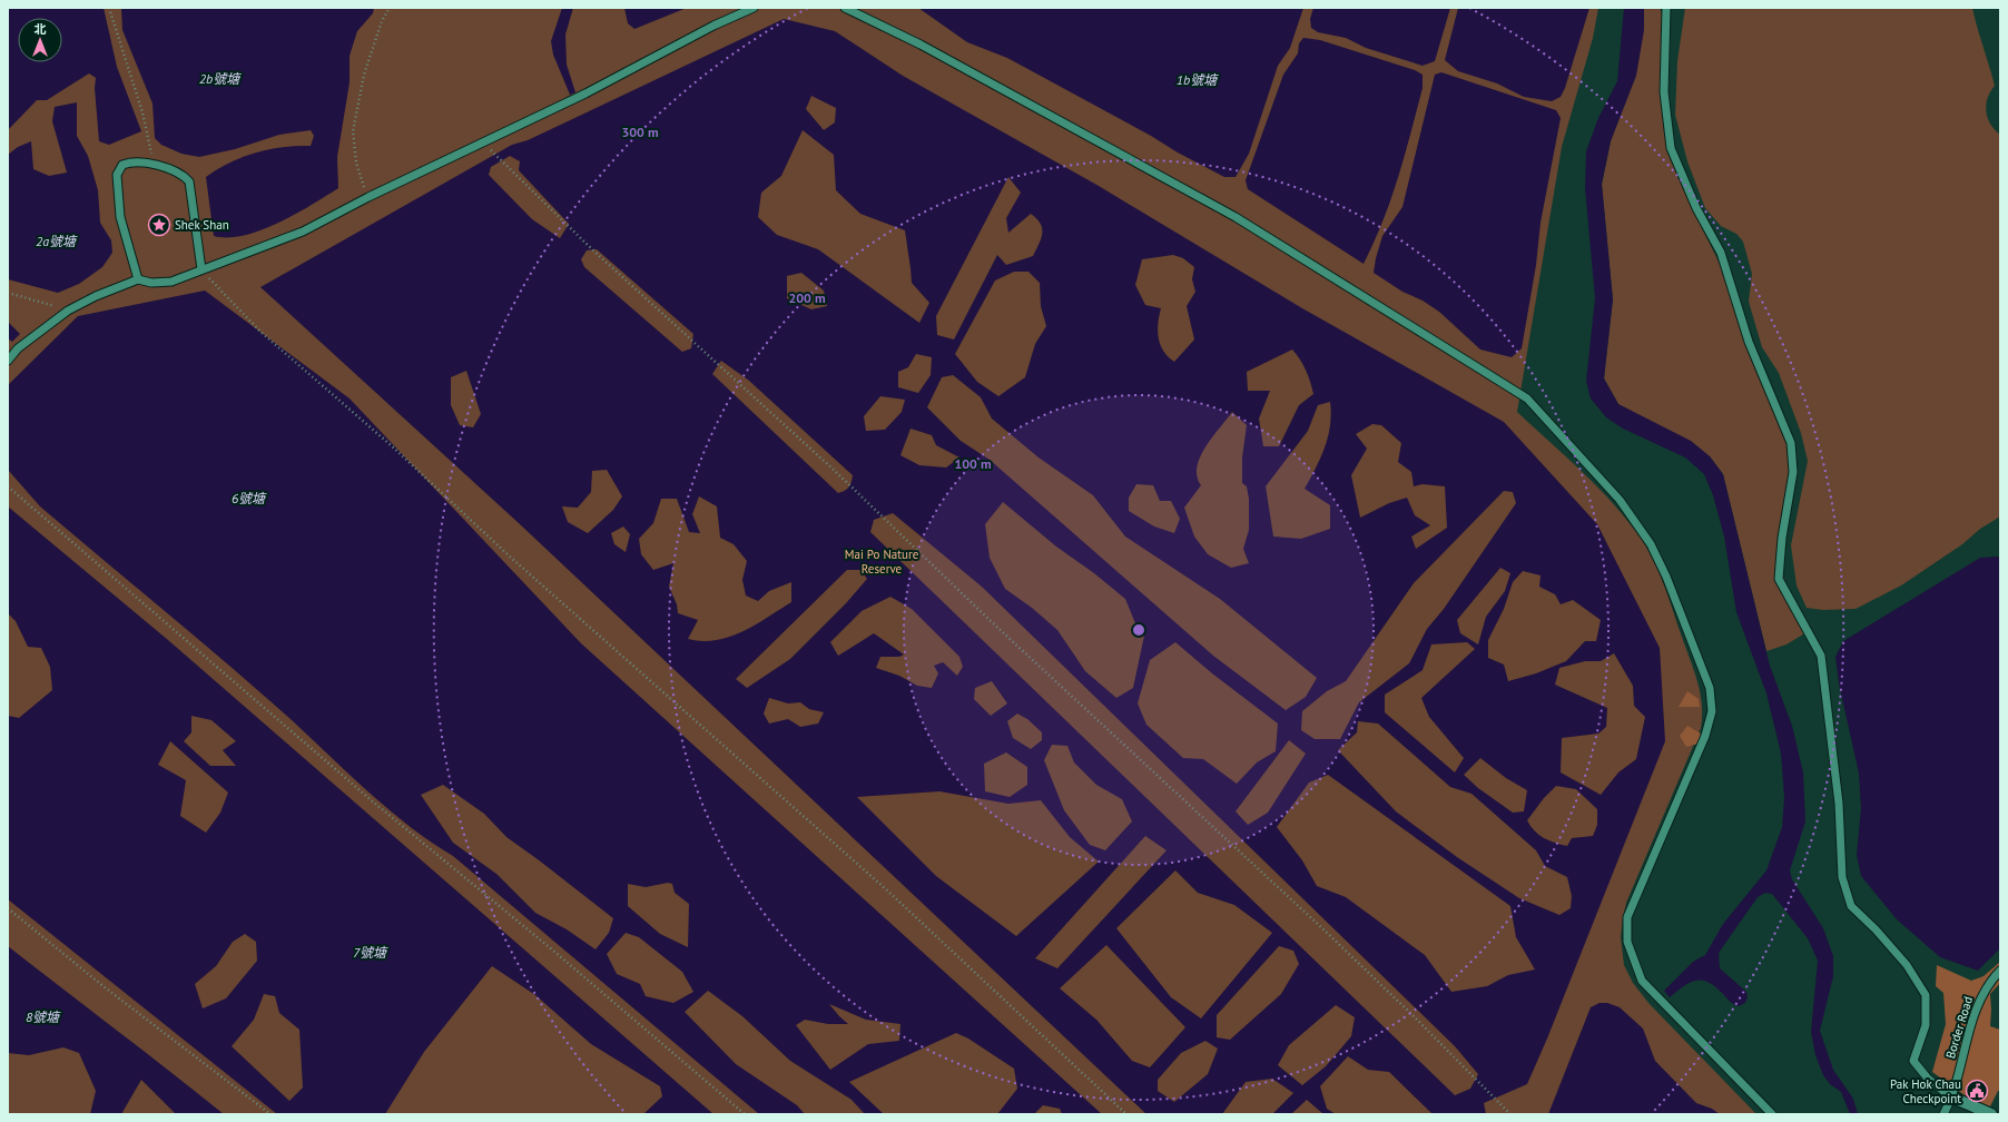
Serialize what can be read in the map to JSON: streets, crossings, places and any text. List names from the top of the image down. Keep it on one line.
{"streets":{"lane":["Border Road"]},"water":["2b號塘","1b號塘","2a號塘","6號塘","7號塘","8號塘"],"parks":["Mai Po Nature Reserve"],"places":{"place":["Shek Shan"],"public building":["Pak Hok Chau Checkpoint"]},"north":"top","rings":["300 m","200 m","100 m"]}
